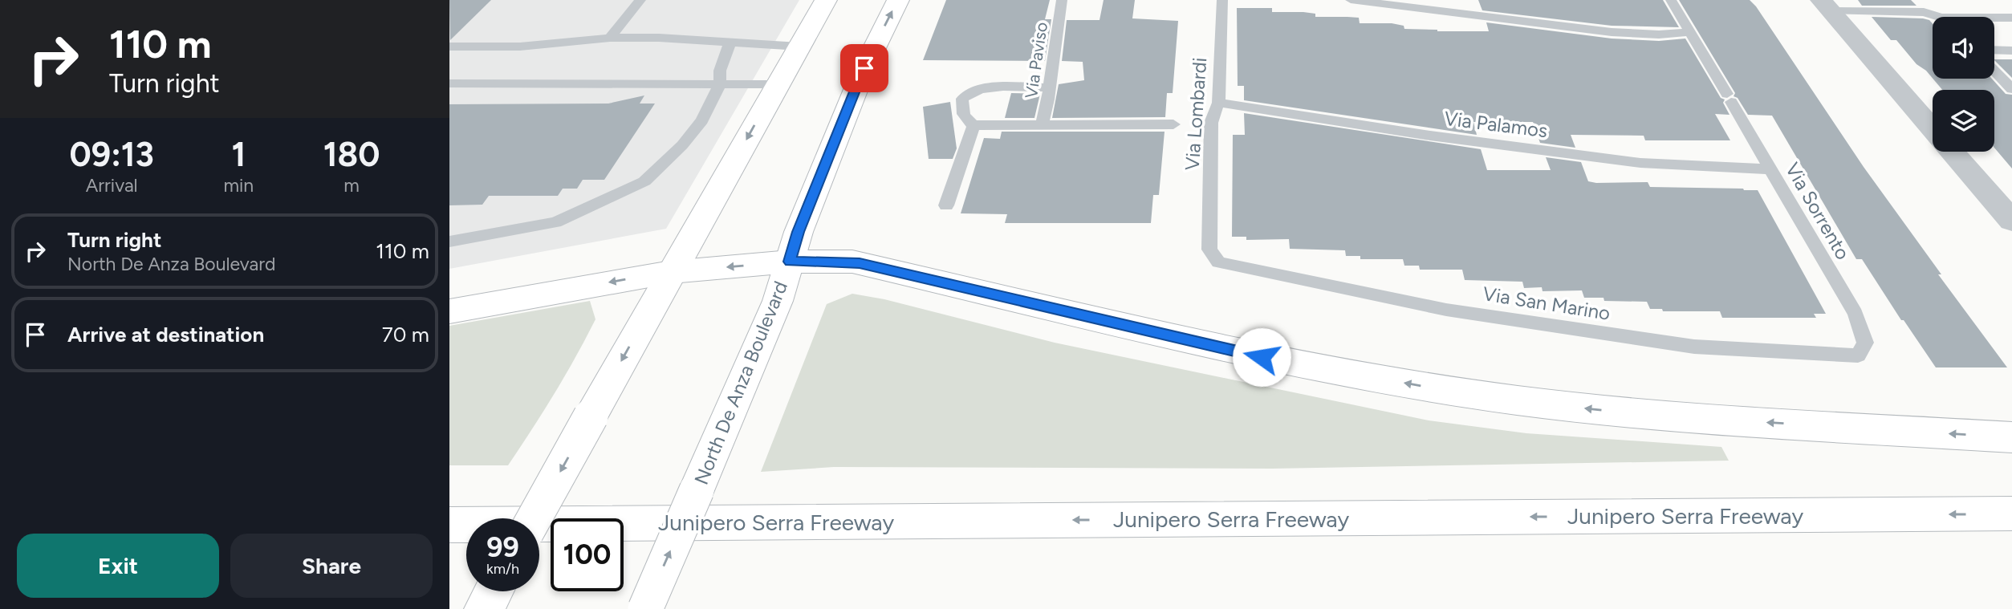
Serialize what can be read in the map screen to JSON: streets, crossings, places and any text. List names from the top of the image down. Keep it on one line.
{"streets":{"main road":["North De Anza Boulevard","Junipero Serra Freeway"],"lane":["Via Paviso","Via Lombardi","Via Palamos","Via Sorrento","Via San Marino"]},"crossings":[["Via Lombardi","Via Palamos"],["Via Lombardi","Via San Marino"],["Via Palamos","Via Sorrento"],["Via Sorrento","Via San Marino"]],"page":{"turn":["110 m","Turn right"],"eta":["09:13","Arrival","1","min","180","m"],"list":[{"name":"Turn right","note":"North De Anza Boulevard","value":"110 m"},{"name":"Arrive at destination","value":"70 m"}],"speed":"99 km/h","limit":"100","buttons":["Exit","Share"]}}
